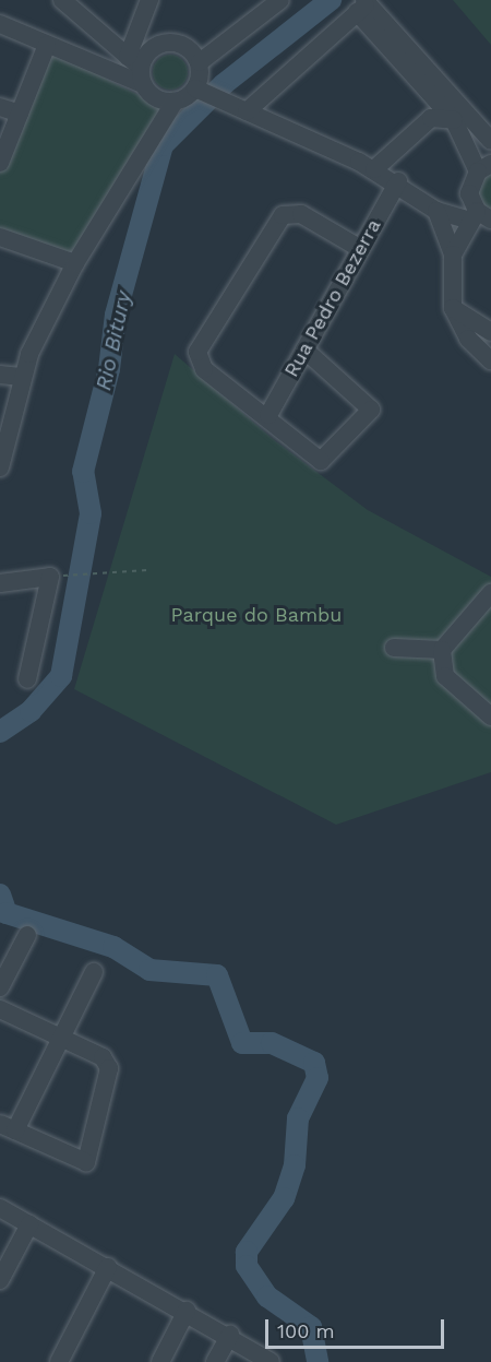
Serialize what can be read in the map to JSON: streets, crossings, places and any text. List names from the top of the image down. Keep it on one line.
{"streets":{"street":["Rua Pedro Bezerra"]},"water":["Rio Bitury"],"parks":["Parque do Bambu"],"scale_bar":"100 m"}
